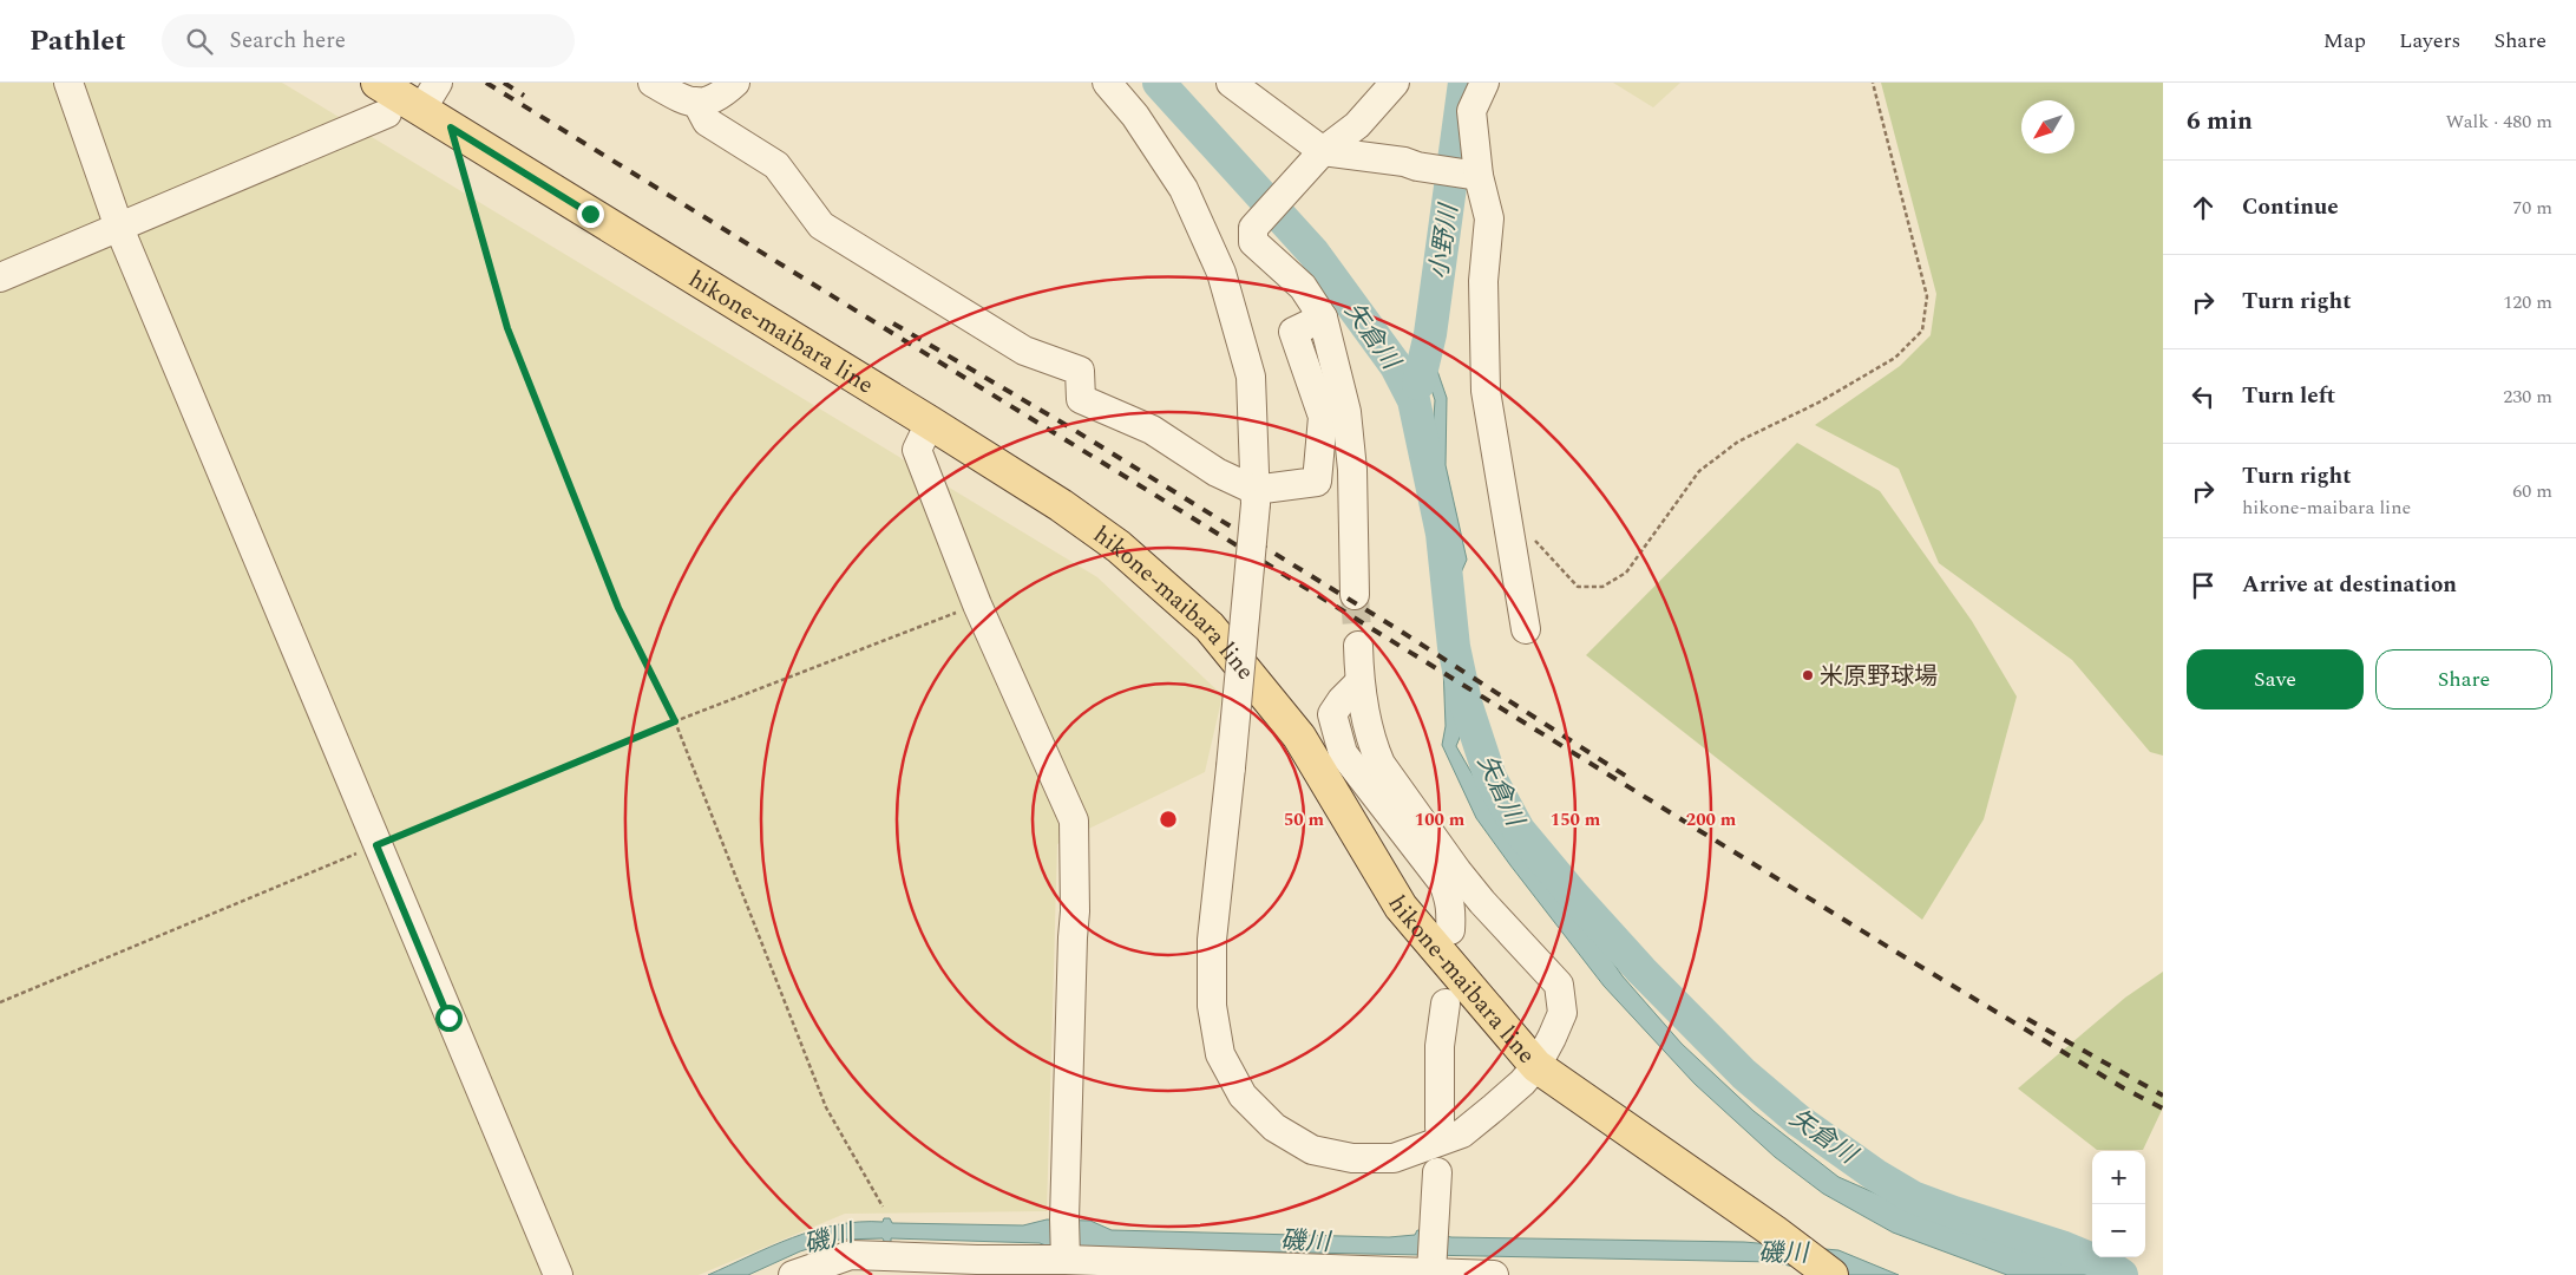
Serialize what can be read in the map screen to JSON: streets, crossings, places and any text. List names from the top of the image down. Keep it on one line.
{"streets":{"main road":["hikone-maibara line"]},"water":["小野川","矢倉川","磯川"],"places":["米原野球場"],"north":"bottom left","page":{"header":"Pathlet","search":"Search here","nav":["Map","Layers","Share"],"heading":["6 min","Walk · 480 m"],"list":[["Continue","70 m"],["Turn right","120 m"],["Turn left","230 m"],["Turn right","hikone-maibara line","60 m"],"Arrive at destination"],"buttons":["Save","Share"],"map_buttons":["+","−"]},"rings":["50 m","100 m","150 m","200 m"]}
